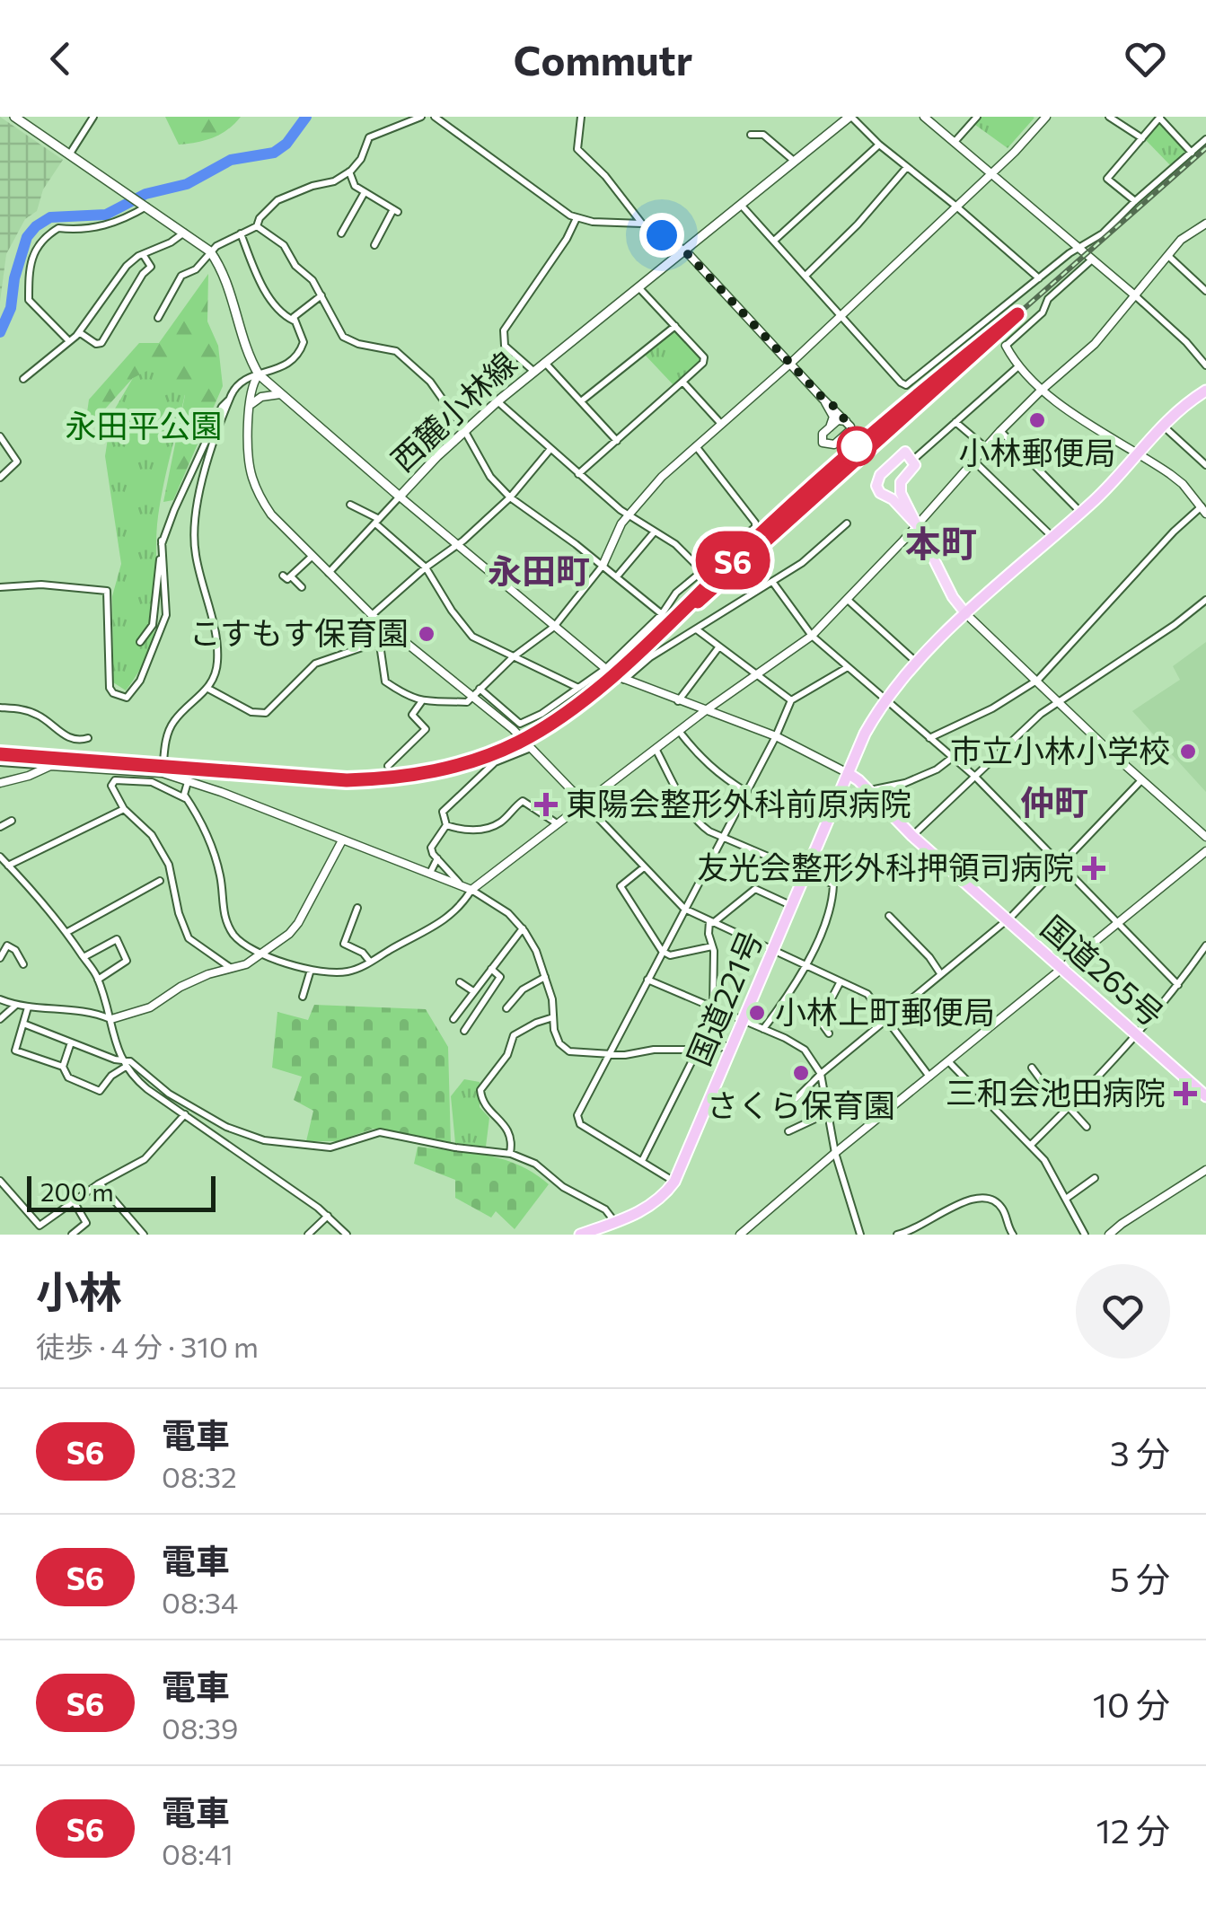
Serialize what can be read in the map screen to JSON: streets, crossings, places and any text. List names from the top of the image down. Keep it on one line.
{"streets":{"highway":["国道265号","国道221号"],"main road":["西麓小林線"]},"crossings":[["国道265号","国道221号"]],"districts":["本町","永田町","仲町"],"parks":["永田平公園"],"places":{"other":["小林郵便局","こすもす保育園","市立小林小学校","小林上町郵便局","さくら保育園"],"health":["東陽会整形外科前原病院","友光会整形外科押領司病院","三和会池田病院"]},"scale_bar":"200 m","page":{"header":"Commutr","on_map":"S6","scale":"200 m","heading":["小林","徒歩 · 4 分 · 310 m"],"list":[{"mark":"S6","name":"電車","note":"08:32","value":"3 分"},{"mark":"S6","name":"電車","note":"08:34","value":"5 分"},{"mark":"S6","name":"電車","note":"08:39","value":"10 分"},{"mark":"S6","name":"電車","note":"08:41","value":"12 分"}]}}
